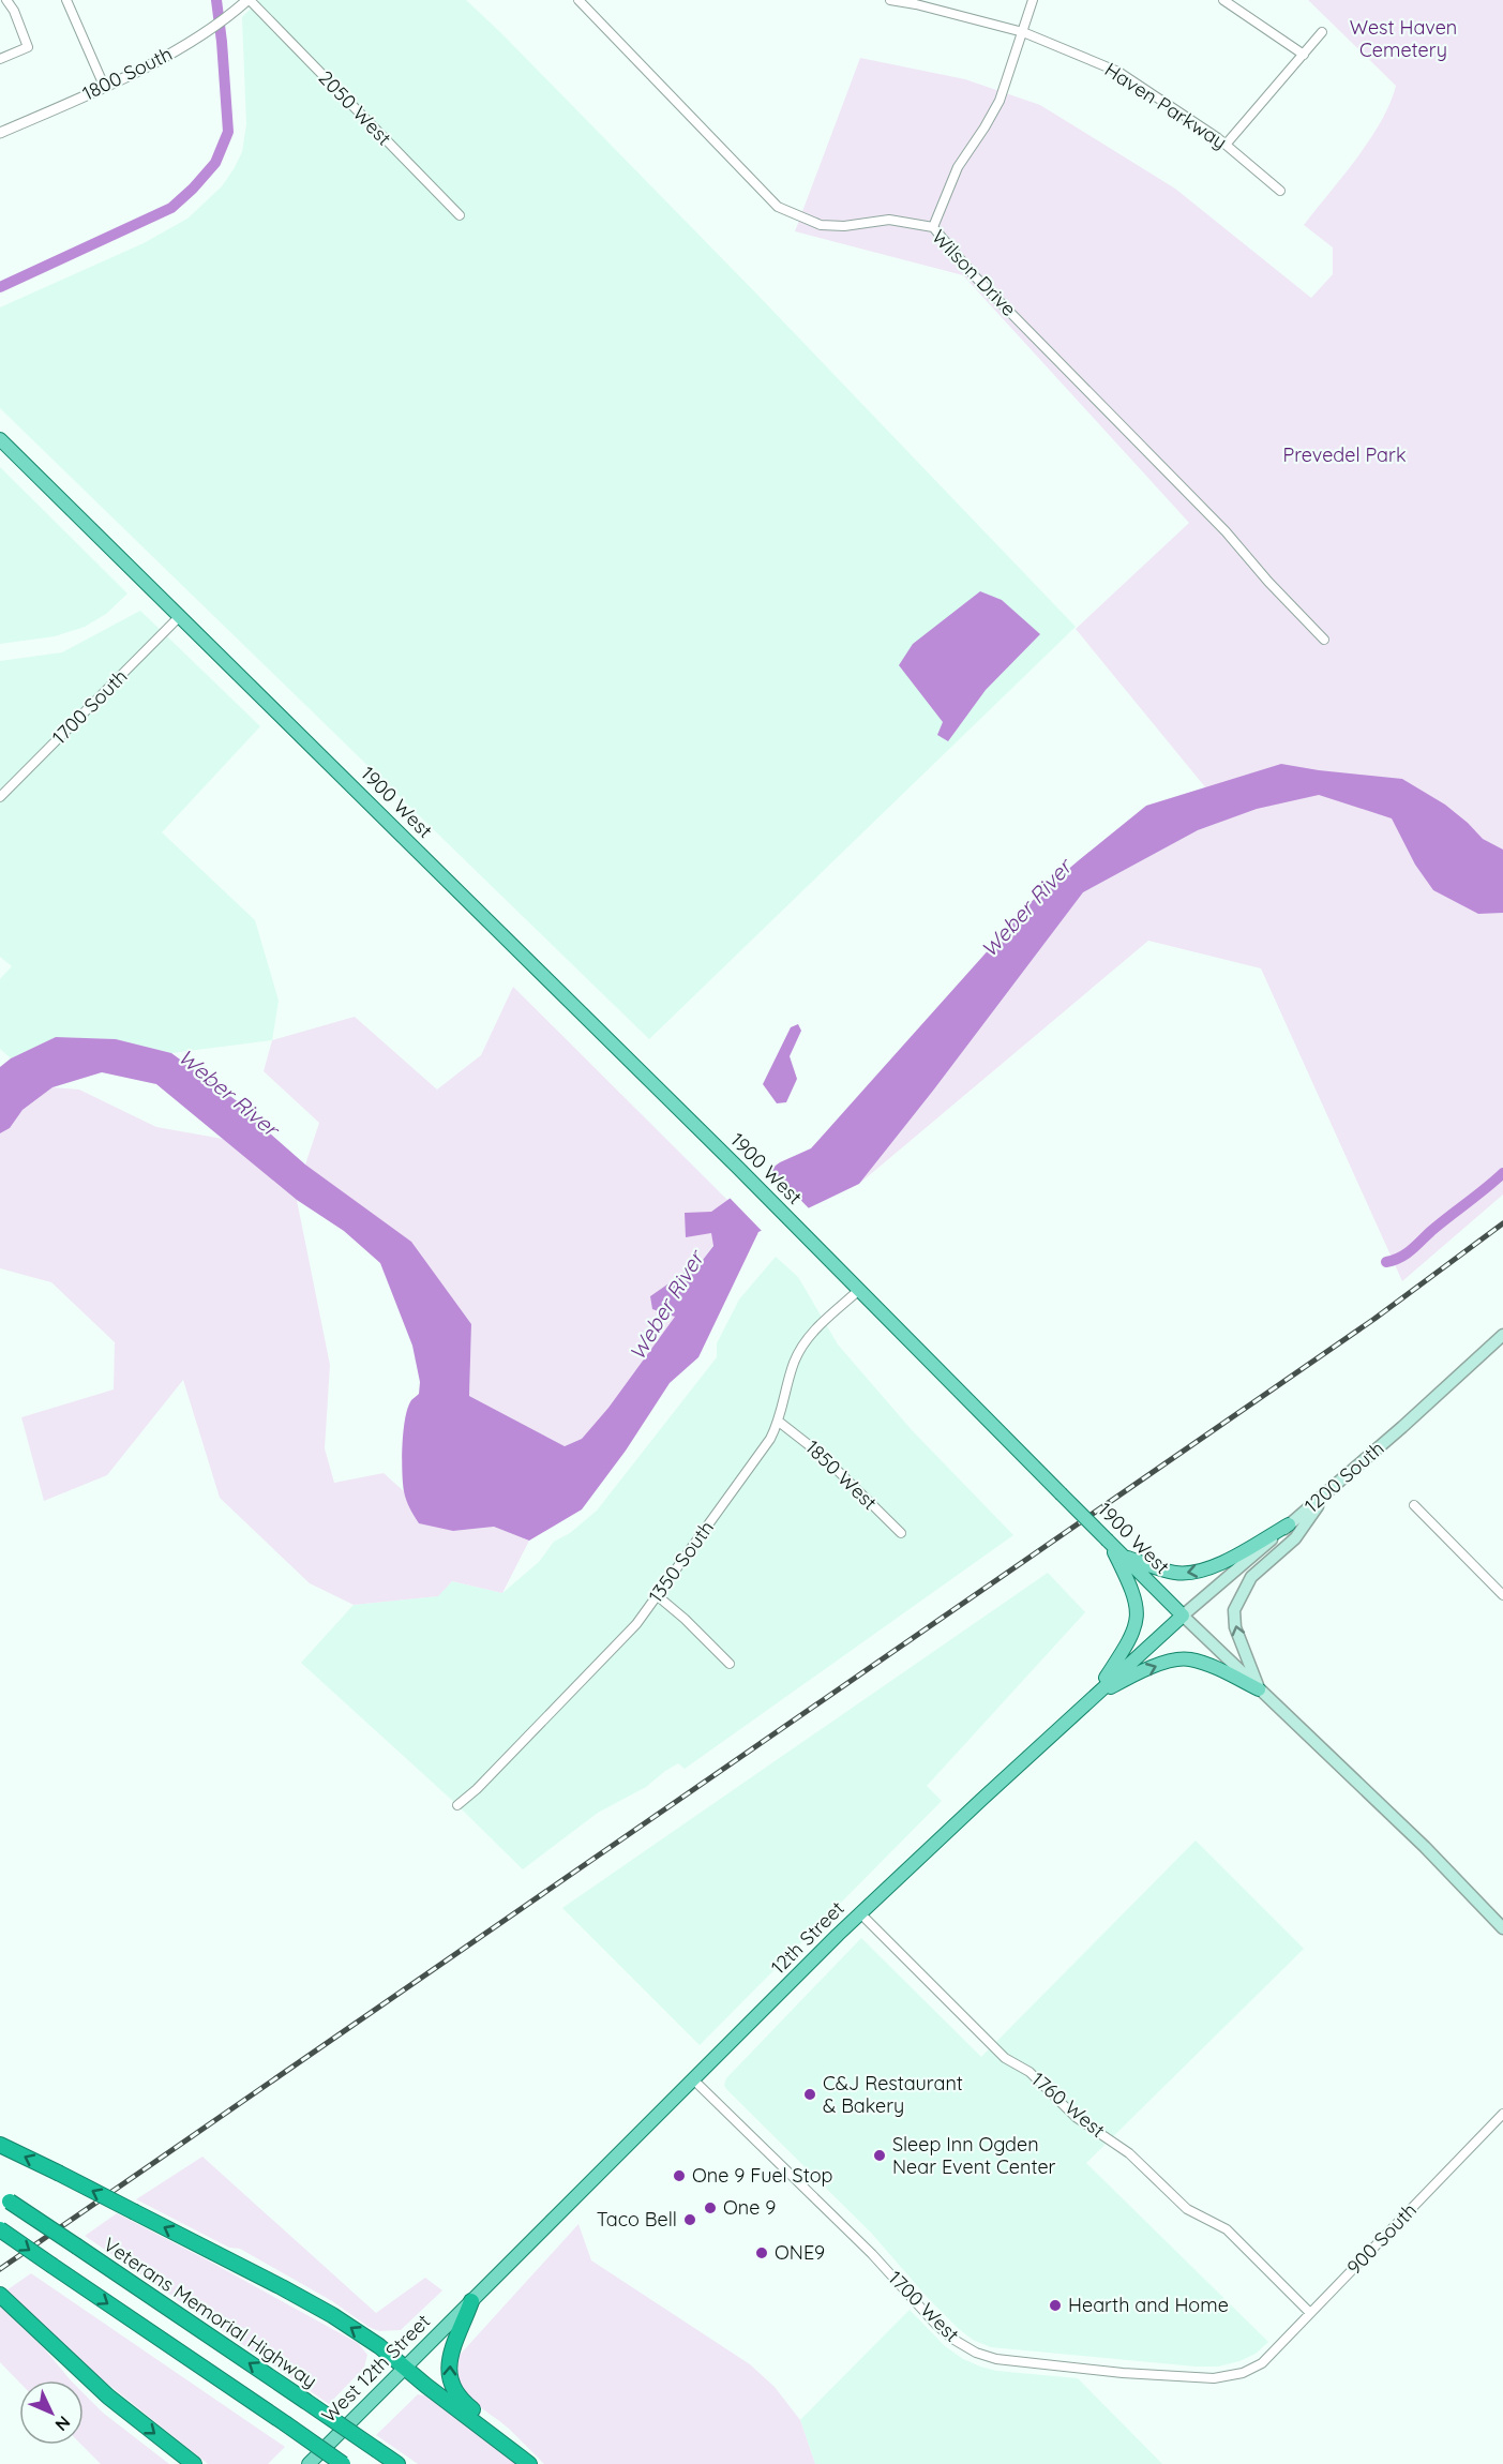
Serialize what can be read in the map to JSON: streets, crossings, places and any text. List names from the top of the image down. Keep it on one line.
{"streets":{"highway":["Veterans Memorial Highway"],"main road":["1900 West","1200 South","12th Street","West 12th Street"],"street":["1800 South","Haven Parkway","2050 West","Wilson Drive","1700 South","1850 West","1350 South","1760 West","900 South","1700 West"]},"crossings":[["1800 South","2050 West"],["1700 South","1900 West"],["1900 West","1200 South"],["1900 West","1350 South"],["1900 West","12th Street"],["1850 West","1350 South"],["1200 South","12th Street"],["12th Street","1760 West"],["12th Street","1700 West"],["12th Street","West 12th Street"],["1760 West","900 South"],["900 South","1700 West"]],"water":["Weber River"],"parks":["West Haven Cemetery","Prevedel Park"],"places":["C&J Restaurant & Bakery","Sleep Inn Ogden Near Event Center","One 9 Fuel Stop","One 9","Taco Bell","ONE9","Hearth and Home"],"north":"bottom right"}
